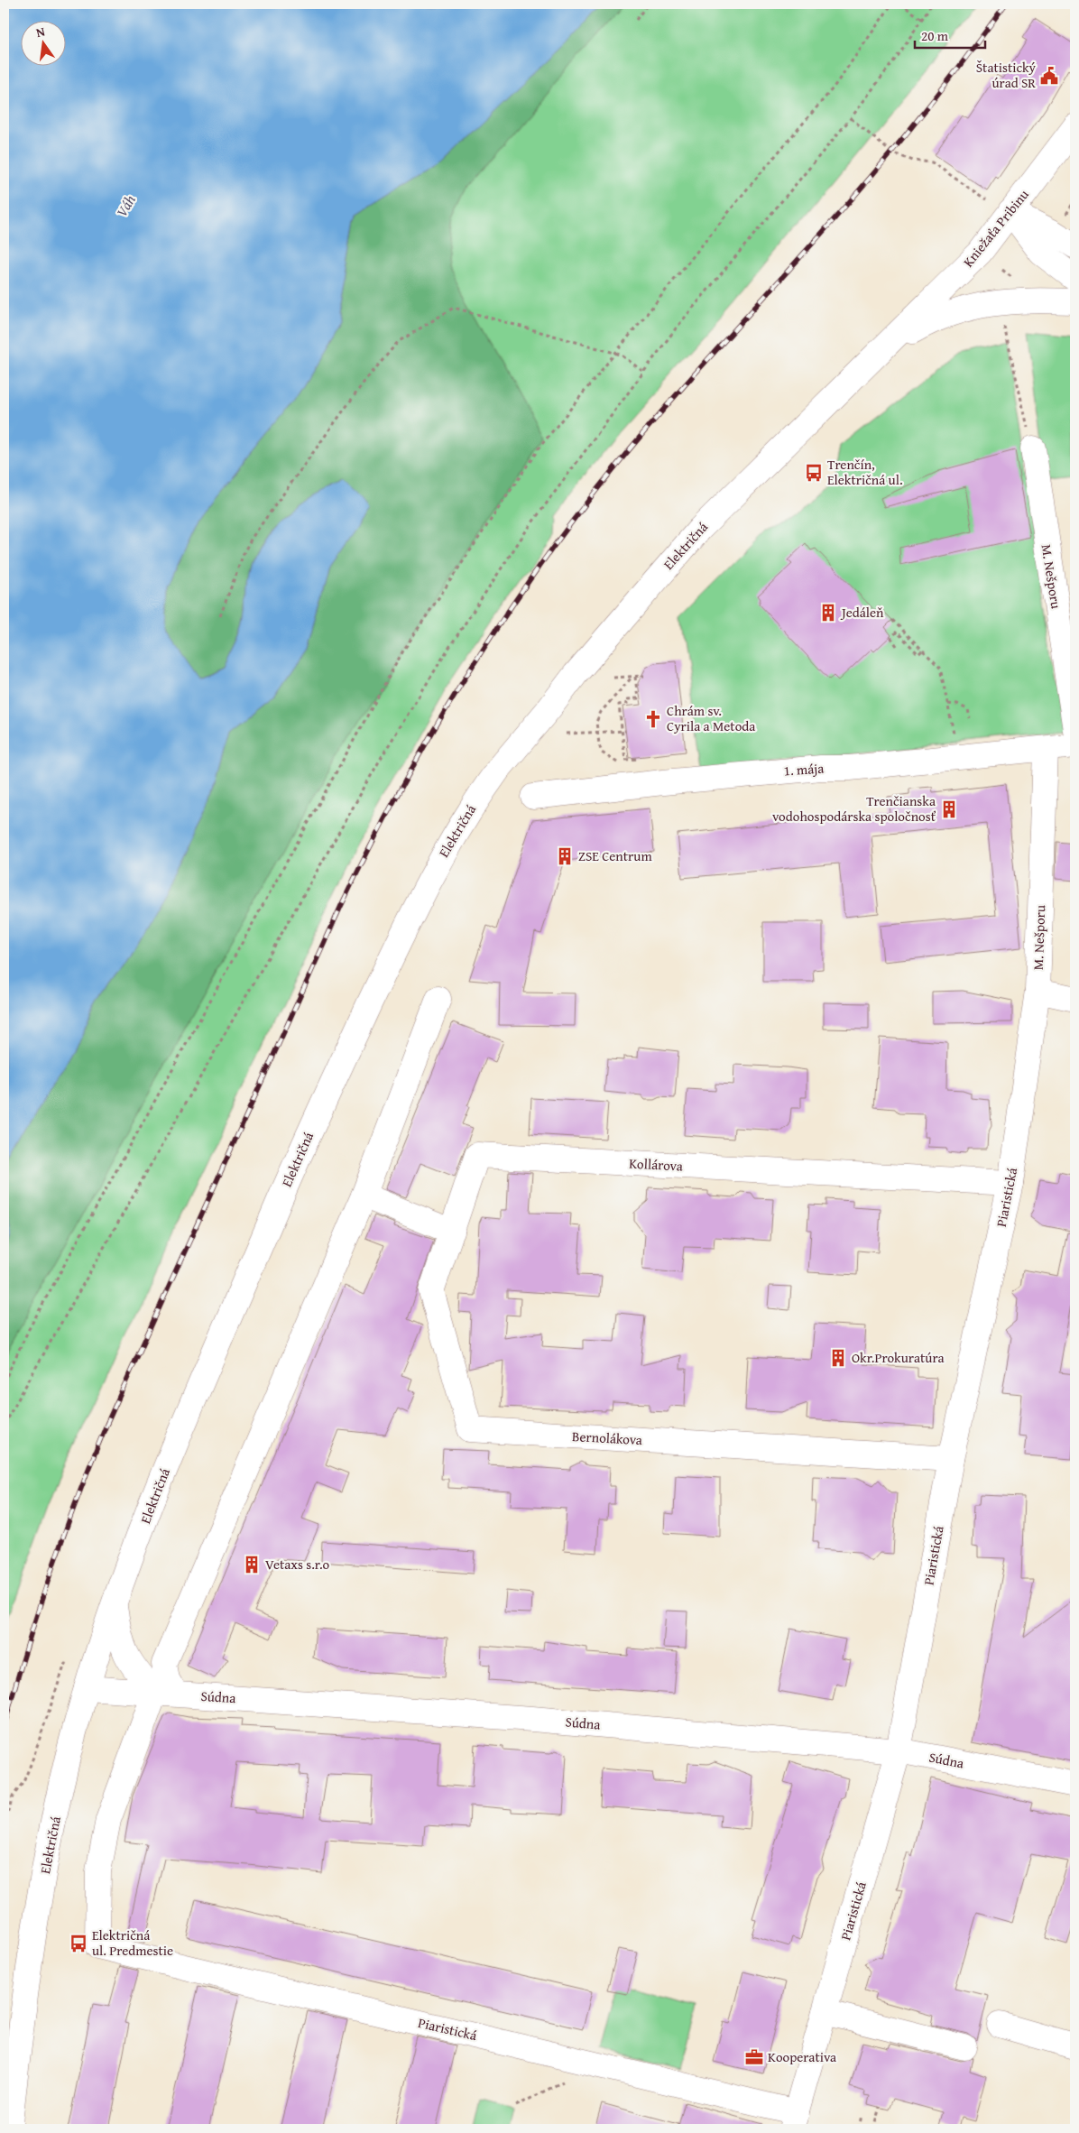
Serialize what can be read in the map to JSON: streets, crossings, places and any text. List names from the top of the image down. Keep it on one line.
{"streets":{"street":["Kniežaťa Pribinu","Električná","M. Nešporu","1. mája","Kollárova","Piaristická","Bernolákova","Súdna"]},"crossings":[["Kniežaťa Pribinu","Električná"],["Električná","Súdna"],["M. Nešporu","1. mája"],["M. Nešporu","Piaristická"],["Kollárova","Piaristická"],["Kollárova","Bernolákova"],["Piaristická","Bernolákova"],["Piaristická","Súdna"]],"water":["Váh"],"places":{"public building":["Štatistický úrad SR"],"bus stop":["Trenčín, Električná ul.","Električná ul. Predmestie"],"building":["Jedáleň","Trenčianska vodohospodárska spoločnosť","ZSE Centrum","Okr.Prokuratúra","Vetaxs s.r.o"],"church":["Chrám sv. Cyrila a Metoda"],"office":["Kooperativa"]},"scale_bar":"20 m","north":"top"}
